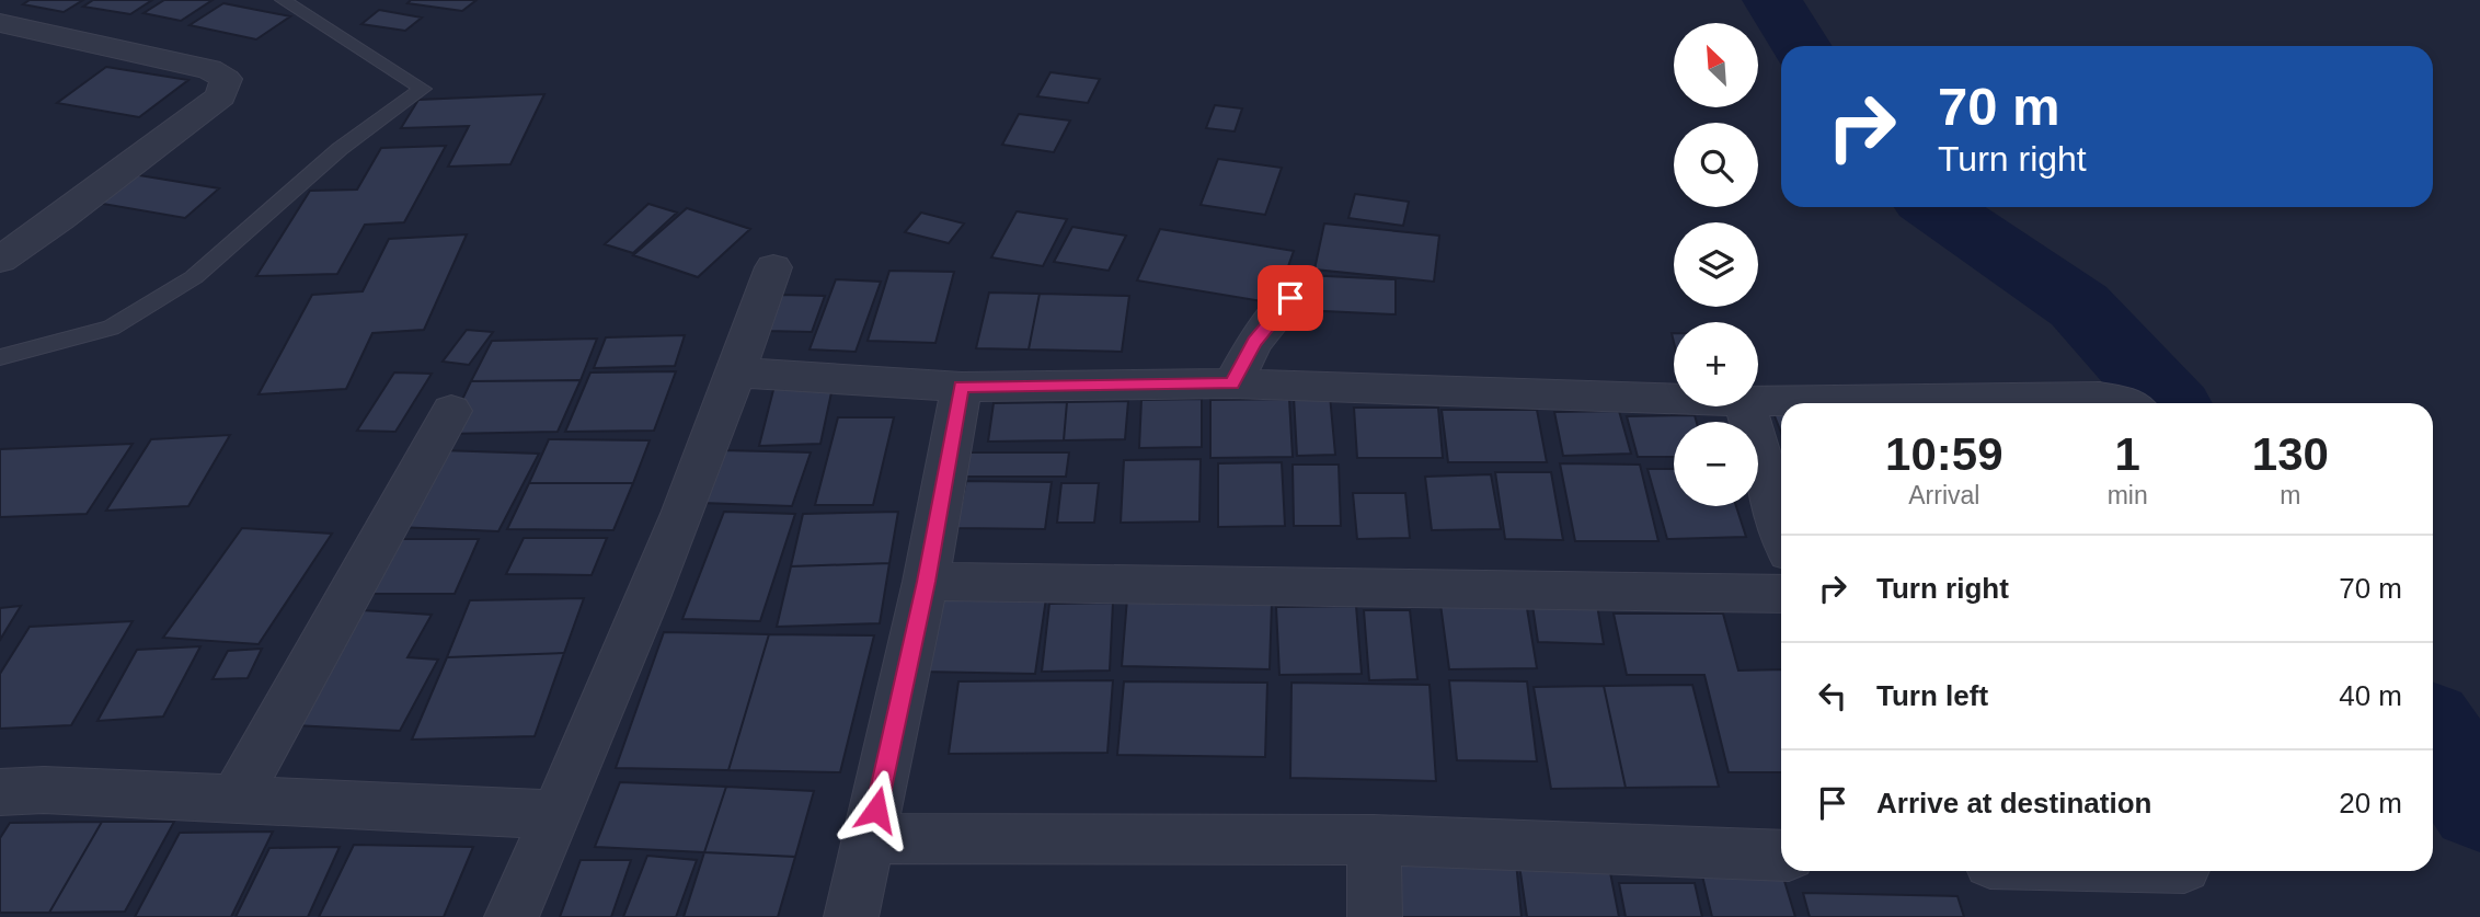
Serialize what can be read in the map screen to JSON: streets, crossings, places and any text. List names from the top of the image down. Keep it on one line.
{"north":"top left","page":{"map_buttons":["+","−"],"turn":["70 m","Turn right"],"eta":["10:59","Arrival","1","min","130","m"],"list":[{"name":"Turn right","value":"70 m"},{"name":"Turn left","value":"40 m"},{"name":"Arrive at destination","value":"20 m"}]}}
